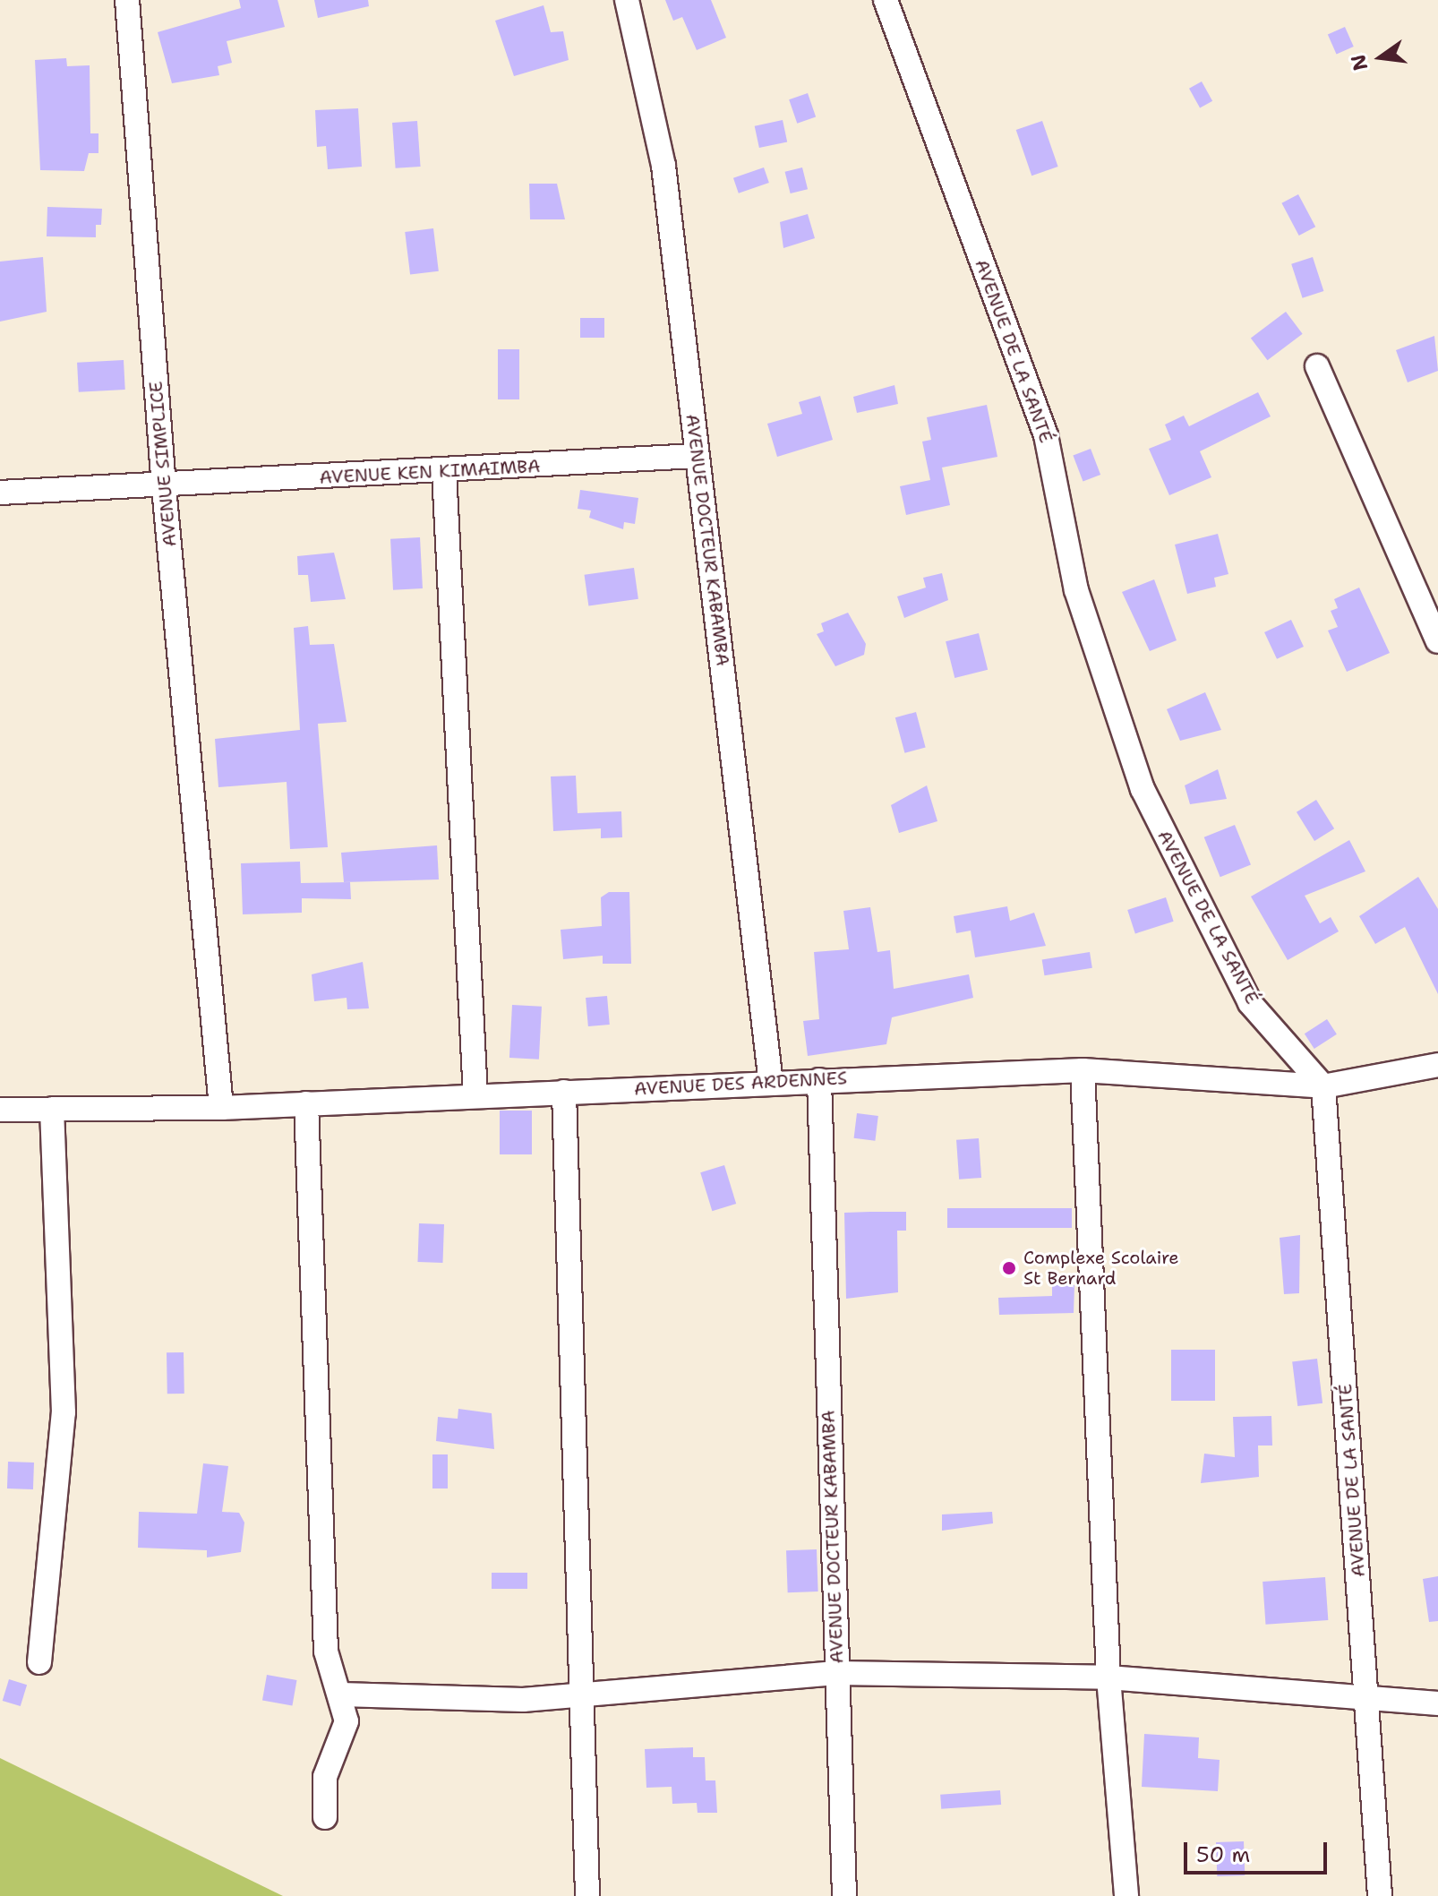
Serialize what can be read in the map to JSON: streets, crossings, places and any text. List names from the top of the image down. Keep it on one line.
{"streets":{"street":["AVENUE DE LA SANTÉ","AVENUE SIMPLICE","AVENUE KEN KIMAIMBA","AVENUE DOCTEUR KABAMBA","AVENUE DES ARDENNES"]},"crossings":[["AVENUE DE LA SANTÉ","AVENUE DOCTEUR KABAMBA"],["AVENUE DE LA SANTÉ","AVENUE DES ARDENNES"],["AVENUE SIMPLICE","AVENUE KEN KIMAIMBA"],["AVENUE SIMPLICE","AVENUE DES ARDENNES"],["AVENUE KEN KIMAIMBA","AVENUE DOCTEUR KABAMBA"],["AVENUE DOCTEUR KABAMBA","AVENUE DES ARDENNES"]],"places":["Complexe Scolaire St Bernard"],"scale_bar":"50 m","north":"left"}
